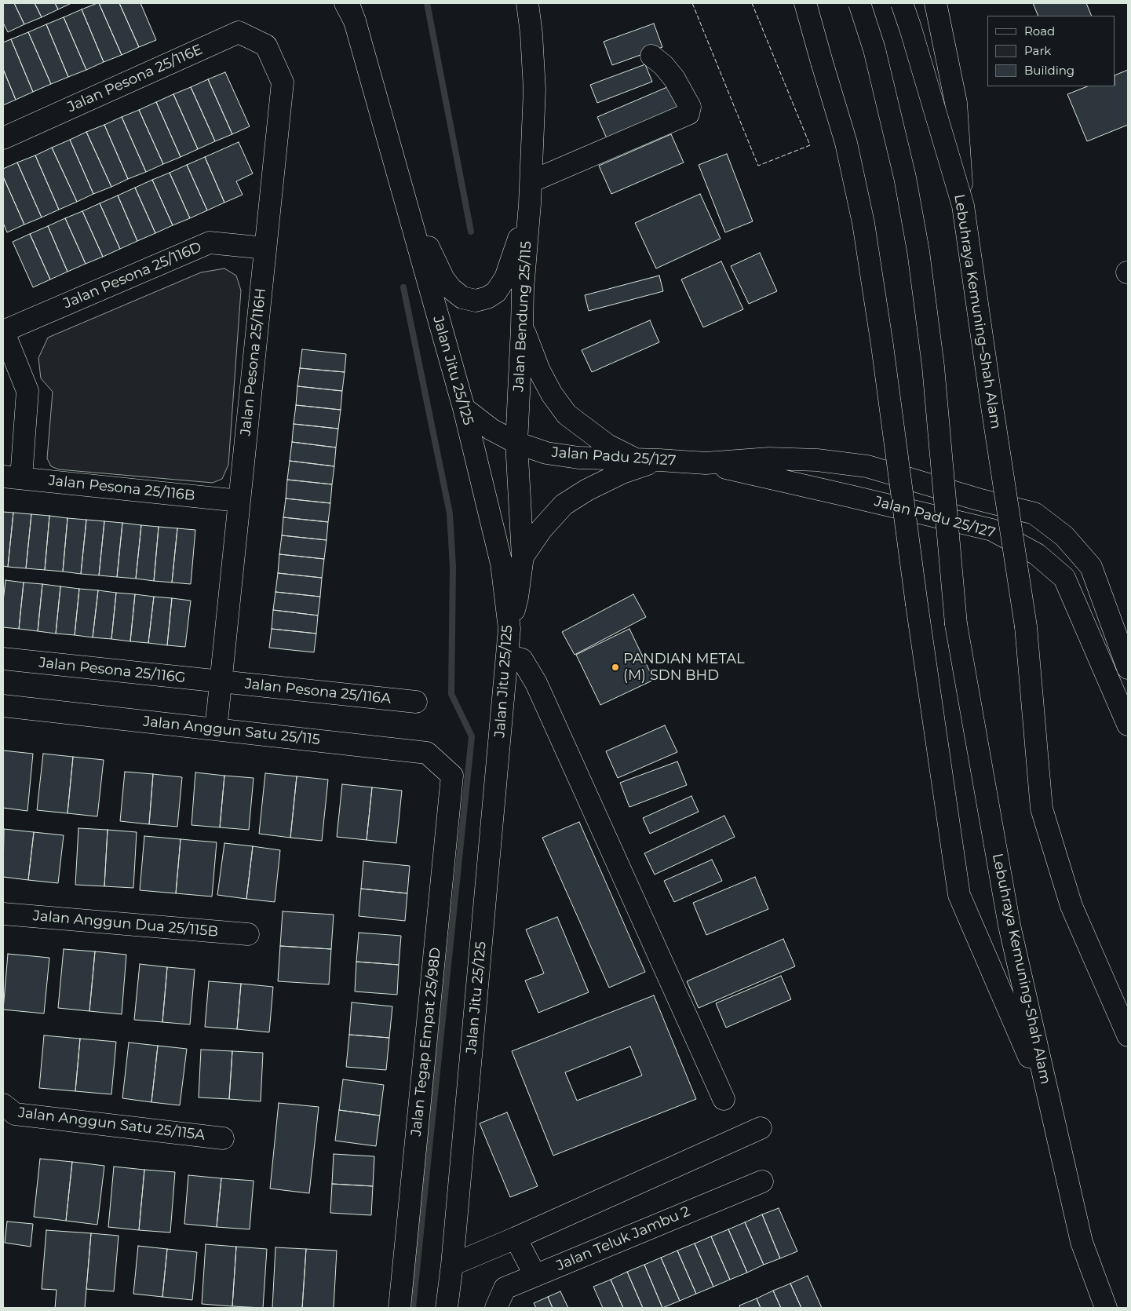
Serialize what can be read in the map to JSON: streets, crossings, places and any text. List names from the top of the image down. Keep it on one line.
{"streets":{"main road":["Jalan Pesona 25/116E","Jalan Pesona 25/116D","Lebuhraya Kemuning–Shah Alam","Jalan Bendung 25/115","Jalan Pesona 25/116H","Jalan Jitu 25/125","Jalan Padu 25/127","Jalan Pesona 25/116B","Jalan Pesona 25/116G","Jalan Pesona 25/116A","Jalan Anggun Satu 25/115","Jalan Anggun Dua 25/115B","Lebuhraya Kemuning-Shah Alam","Jalan Tegap Empat 25/98D","Jalan Anggun Satu 25/115A","Jalan Teluk Jambu 2"]},"crossings":[["Jalan Pesona 25/116E","Jalan Pesona 25/116H"],["Jalan Pesona 25/116D","Jalan Pesona 25/116H"],["Jalan Bendung 25/115","Jalan Jitu 25/125"],["Jalan Bendung 25/115","Jalan Padu 25/127"],["Jalan Pesona 25/116H","Jalan Pesona 25/116B"],["Jalan Pesona 25/116H","Jalan Pesona 25/116G"],["Jalan Pesona 25/116H","Jalan Pesona 25/116A"],["Jalan Pesona 25/116H","Jalan Anggun Satu 25/115"],["Jalan Jitu 25/125","Jalan Padu 25/127"],["Jalan Pesona 25/116G","Jalan Pesona 25/116A"],["Jalan Anggun Satu 25/115","Jalan Tegap Empat 25/98D"]],"places":["PANDIAN METAL (M) SDN BHD"],"legend":["Road","Park","Building"]}
